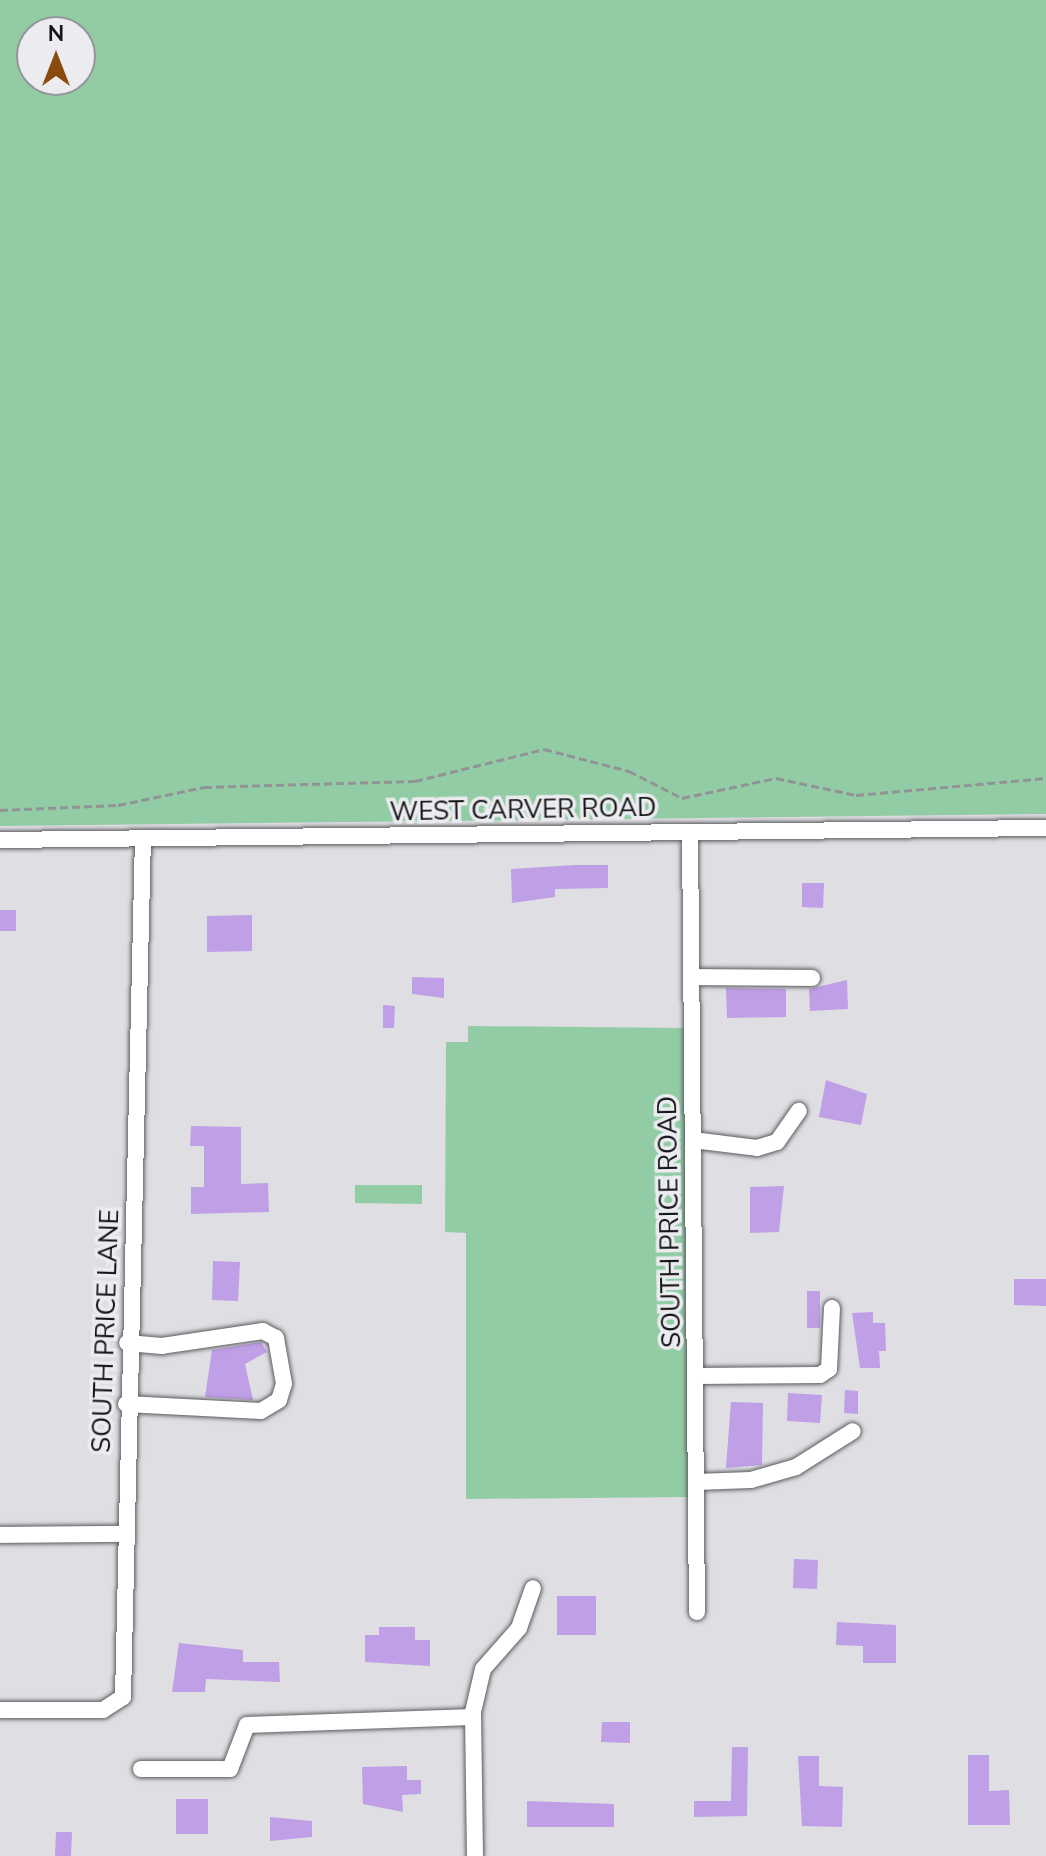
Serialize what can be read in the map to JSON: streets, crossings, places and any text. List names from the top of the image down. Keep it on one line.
{"streets":{"street":["WEST CARVER ROAD","SOUTH PRICE ROAD","SOUTH PRICE LANE"]},"crossings":[["WEST CARVER ROAD","SOUTH PRICE ROAD"],["WEST CARVER ROAD","SOUTH PRICE LANE"]],"north":"top"}
